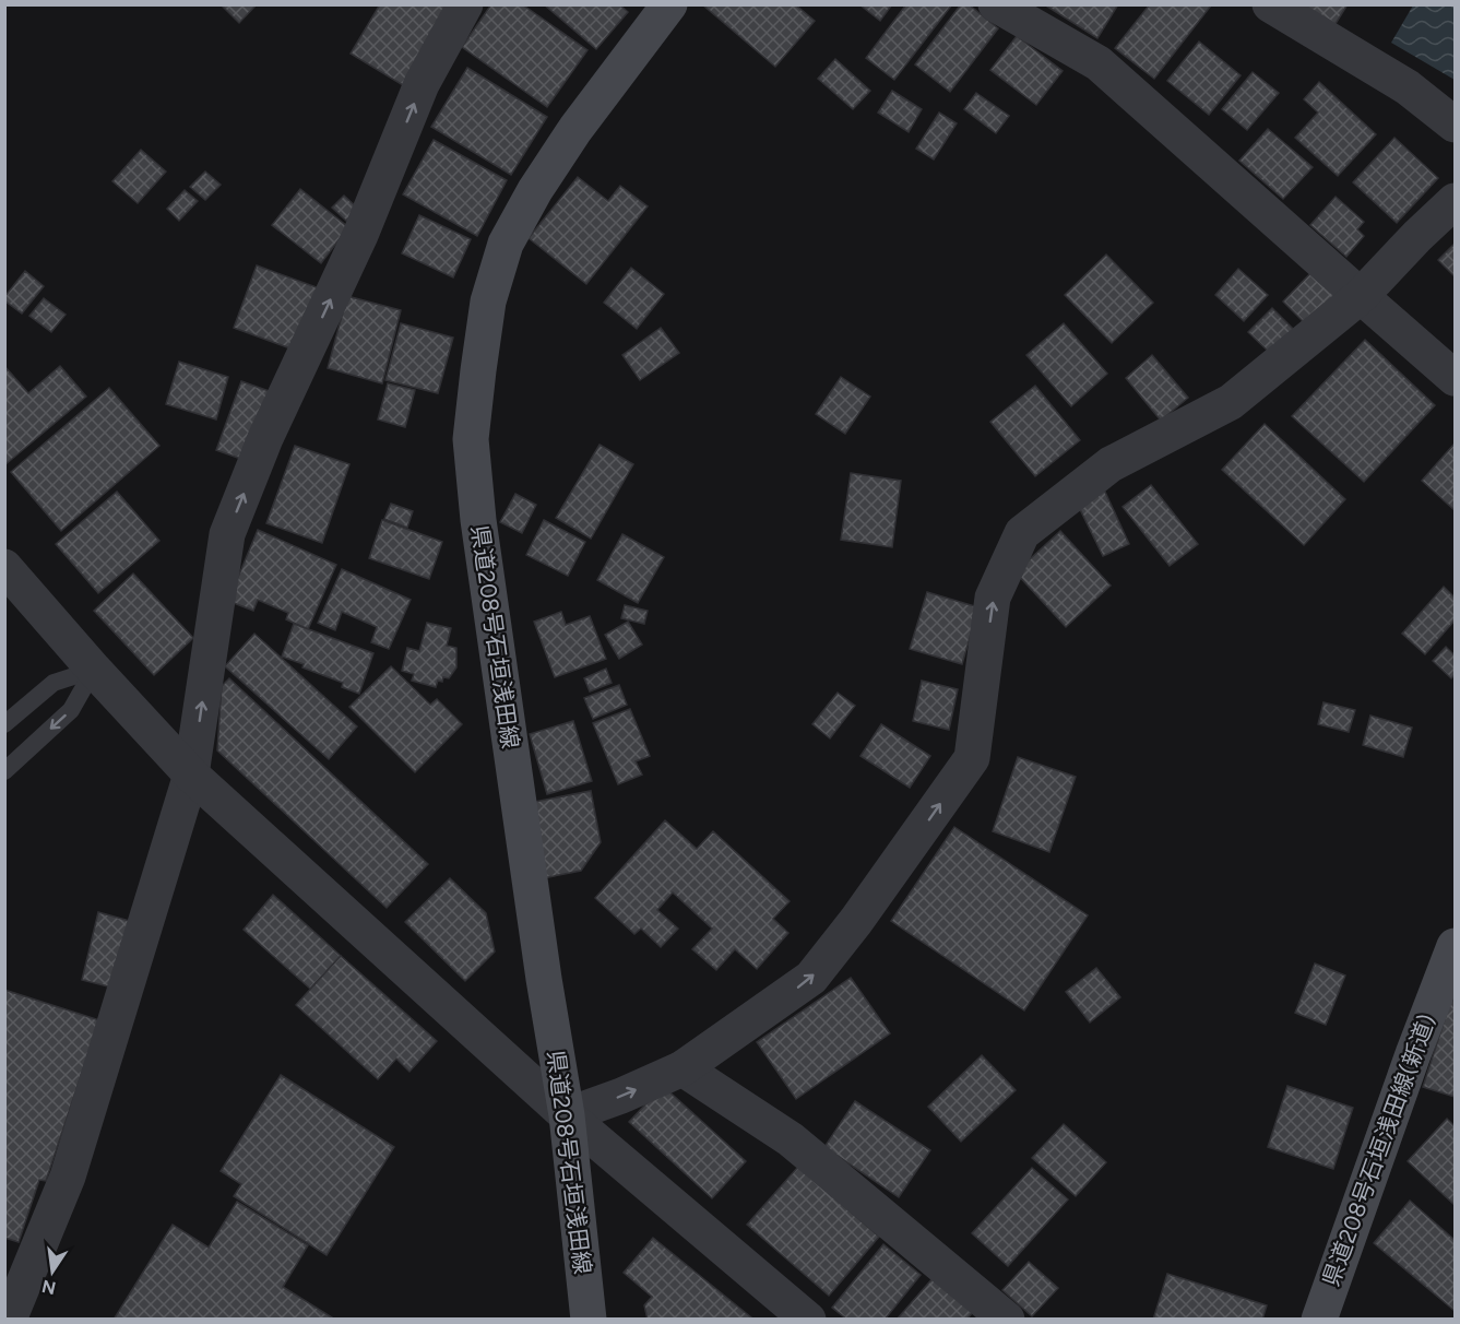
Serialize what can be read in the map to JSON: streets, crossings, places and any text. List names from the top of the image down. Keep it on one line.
{"streets":{"main road":["県道208号石垣浅田線","県道208号石垣浅田線(新道)"]},"north":"bottom"}
